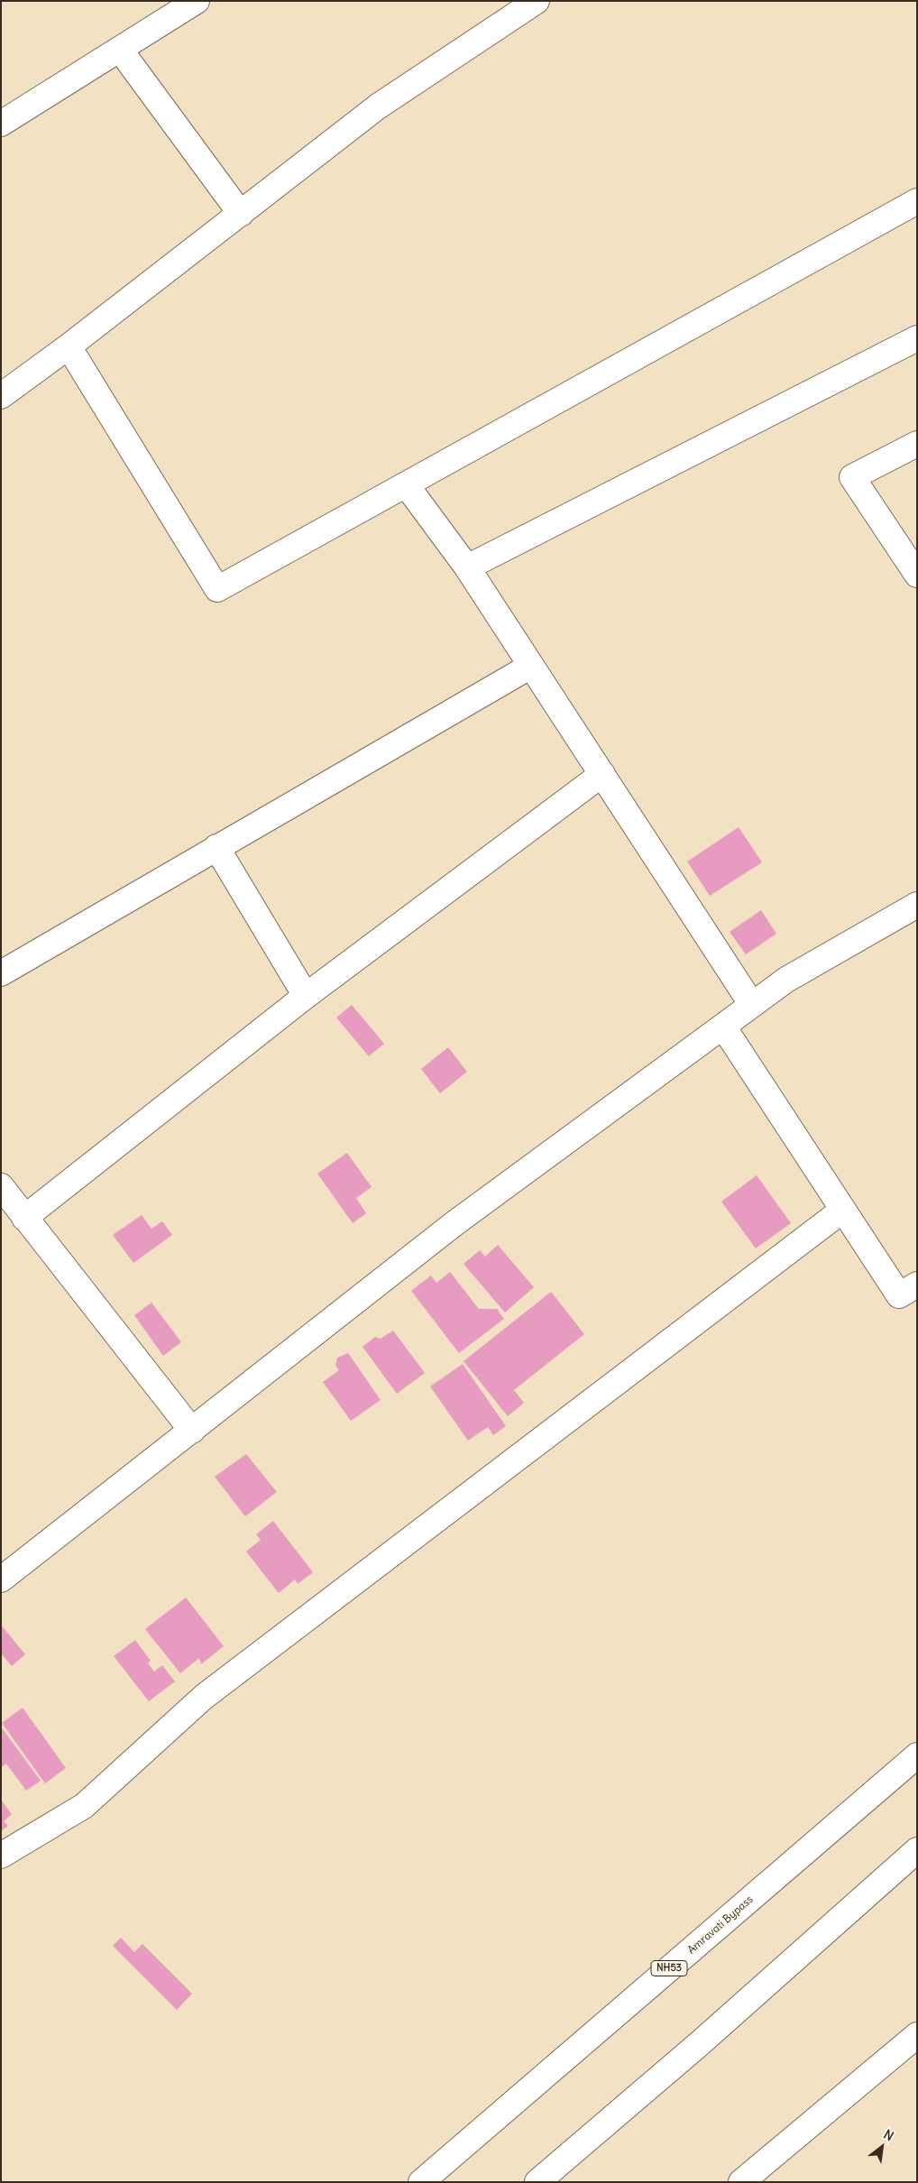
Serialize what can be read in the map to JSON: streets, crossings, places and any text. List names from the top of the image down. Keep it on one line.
{"streets":{"main road":["Amravati Bypass","NH53"]},"north":"top right"}
